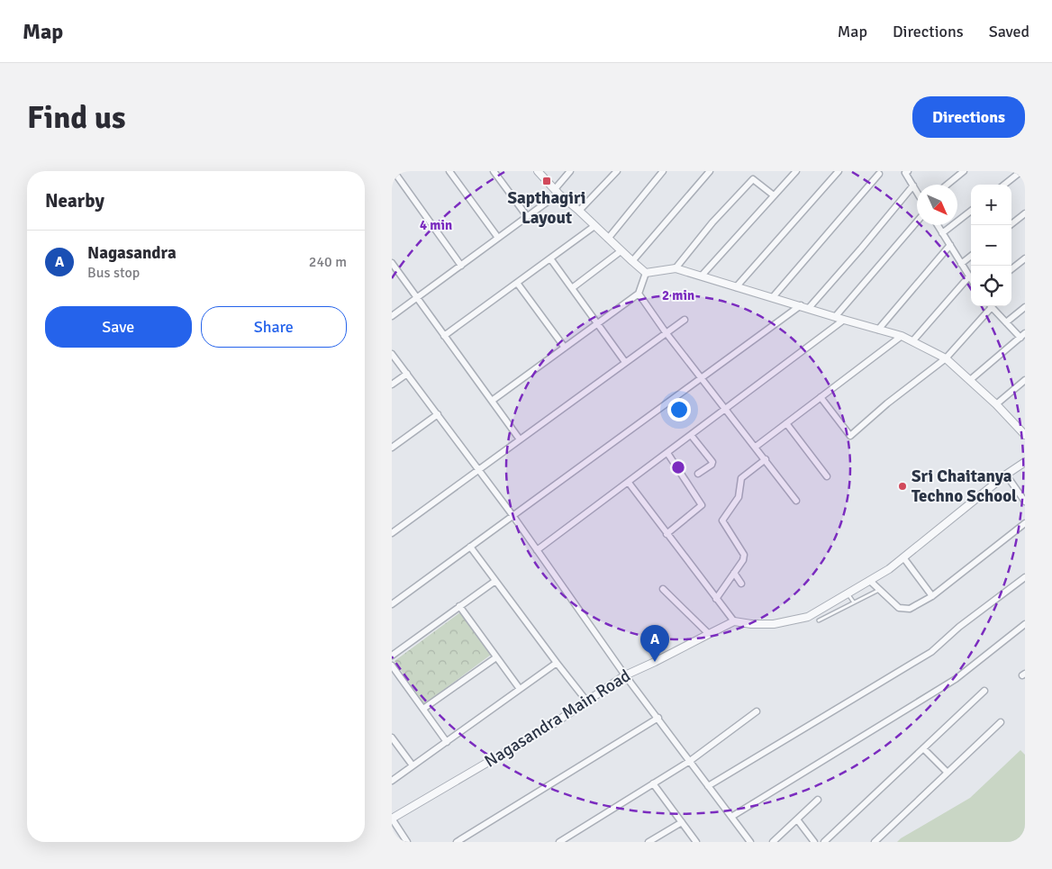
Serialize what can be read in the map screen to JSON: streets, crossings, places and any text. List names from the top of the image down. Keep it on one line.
{"streets":{"street":["Nagasandra Main Road"]},"places":{"transit":["Sapthagiri Layout"],"other":["Sri Chaitanya Techno School"]},"north":"bottom right","page":{"header":"Map","nav":["Map","Directions","Saved"],"buttons":["Directions",["Save","Share"]],"title":"Find us","heading":"Nearby","map_buttons":["+","−"],"list":[{"mark":"A","name":"Nagasandra","note":"Bus stop","value":"240 m"}],"pins":"A"},"rings":["4 min","2 min"]}
